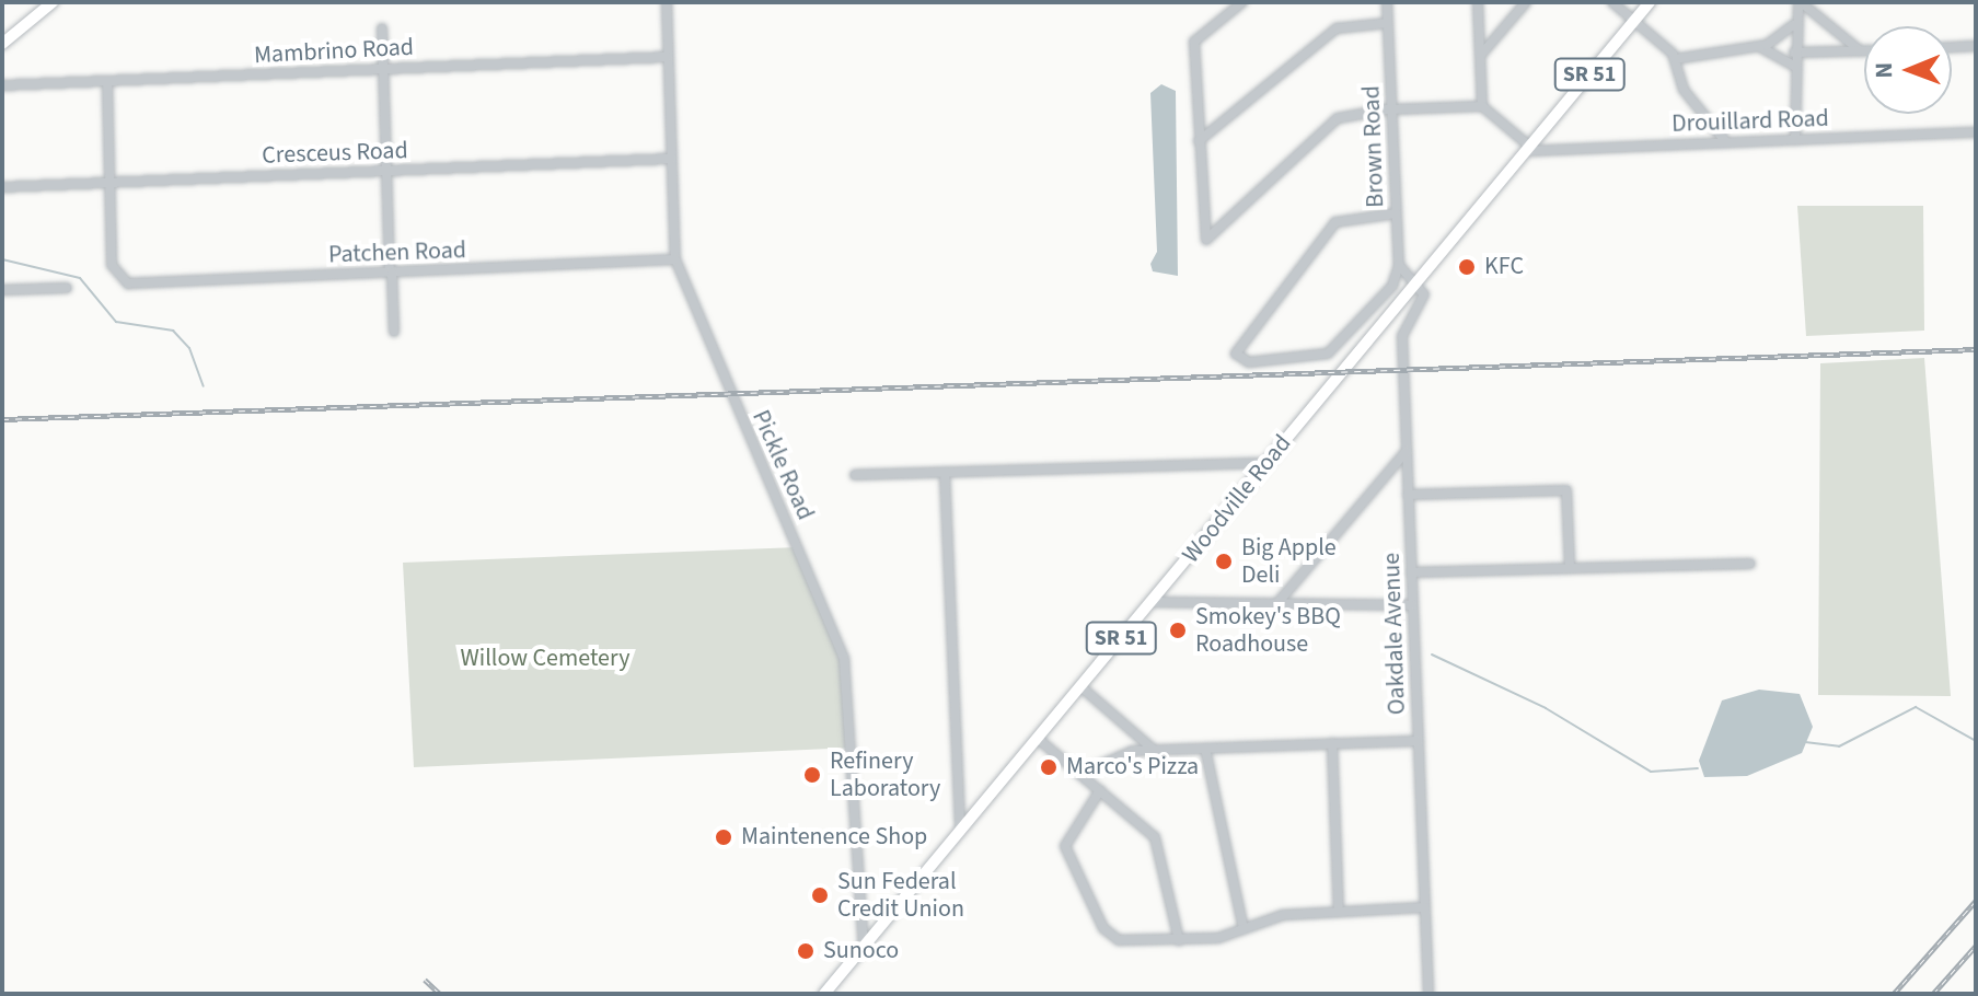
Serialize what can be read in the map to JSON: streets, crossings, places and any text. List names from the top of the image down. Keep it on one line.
{"streets":{"main road":["SR 51","Woodville Road"],"street":["Mambrino Road","Drouillard Road","Brown Road","Cresceus Road","Patchen Road","Pickle Road","Oakdale Avenue"]},"crossings":[["Mambrino Road","Pickle Road"],["Drouillard Road","Woodville Road"],["Cresceus Road","Patchen Road"],["Cresceus Road","Pickle Road"],["Patchen Road","Pickle Road"],["Pickle Road","Woodville Road"],["Woodville Road","Oakdale Avenue"]],"parks":["Willow Cemetery"],"places":["KFC","Big Apple Deli","Smokey's BBQ Roadhouse","Marco's Pizza","Refinery Laboratory","Maintenence Shop","Sun Federal Credit Union","Sunoco"],"north":"left"}
